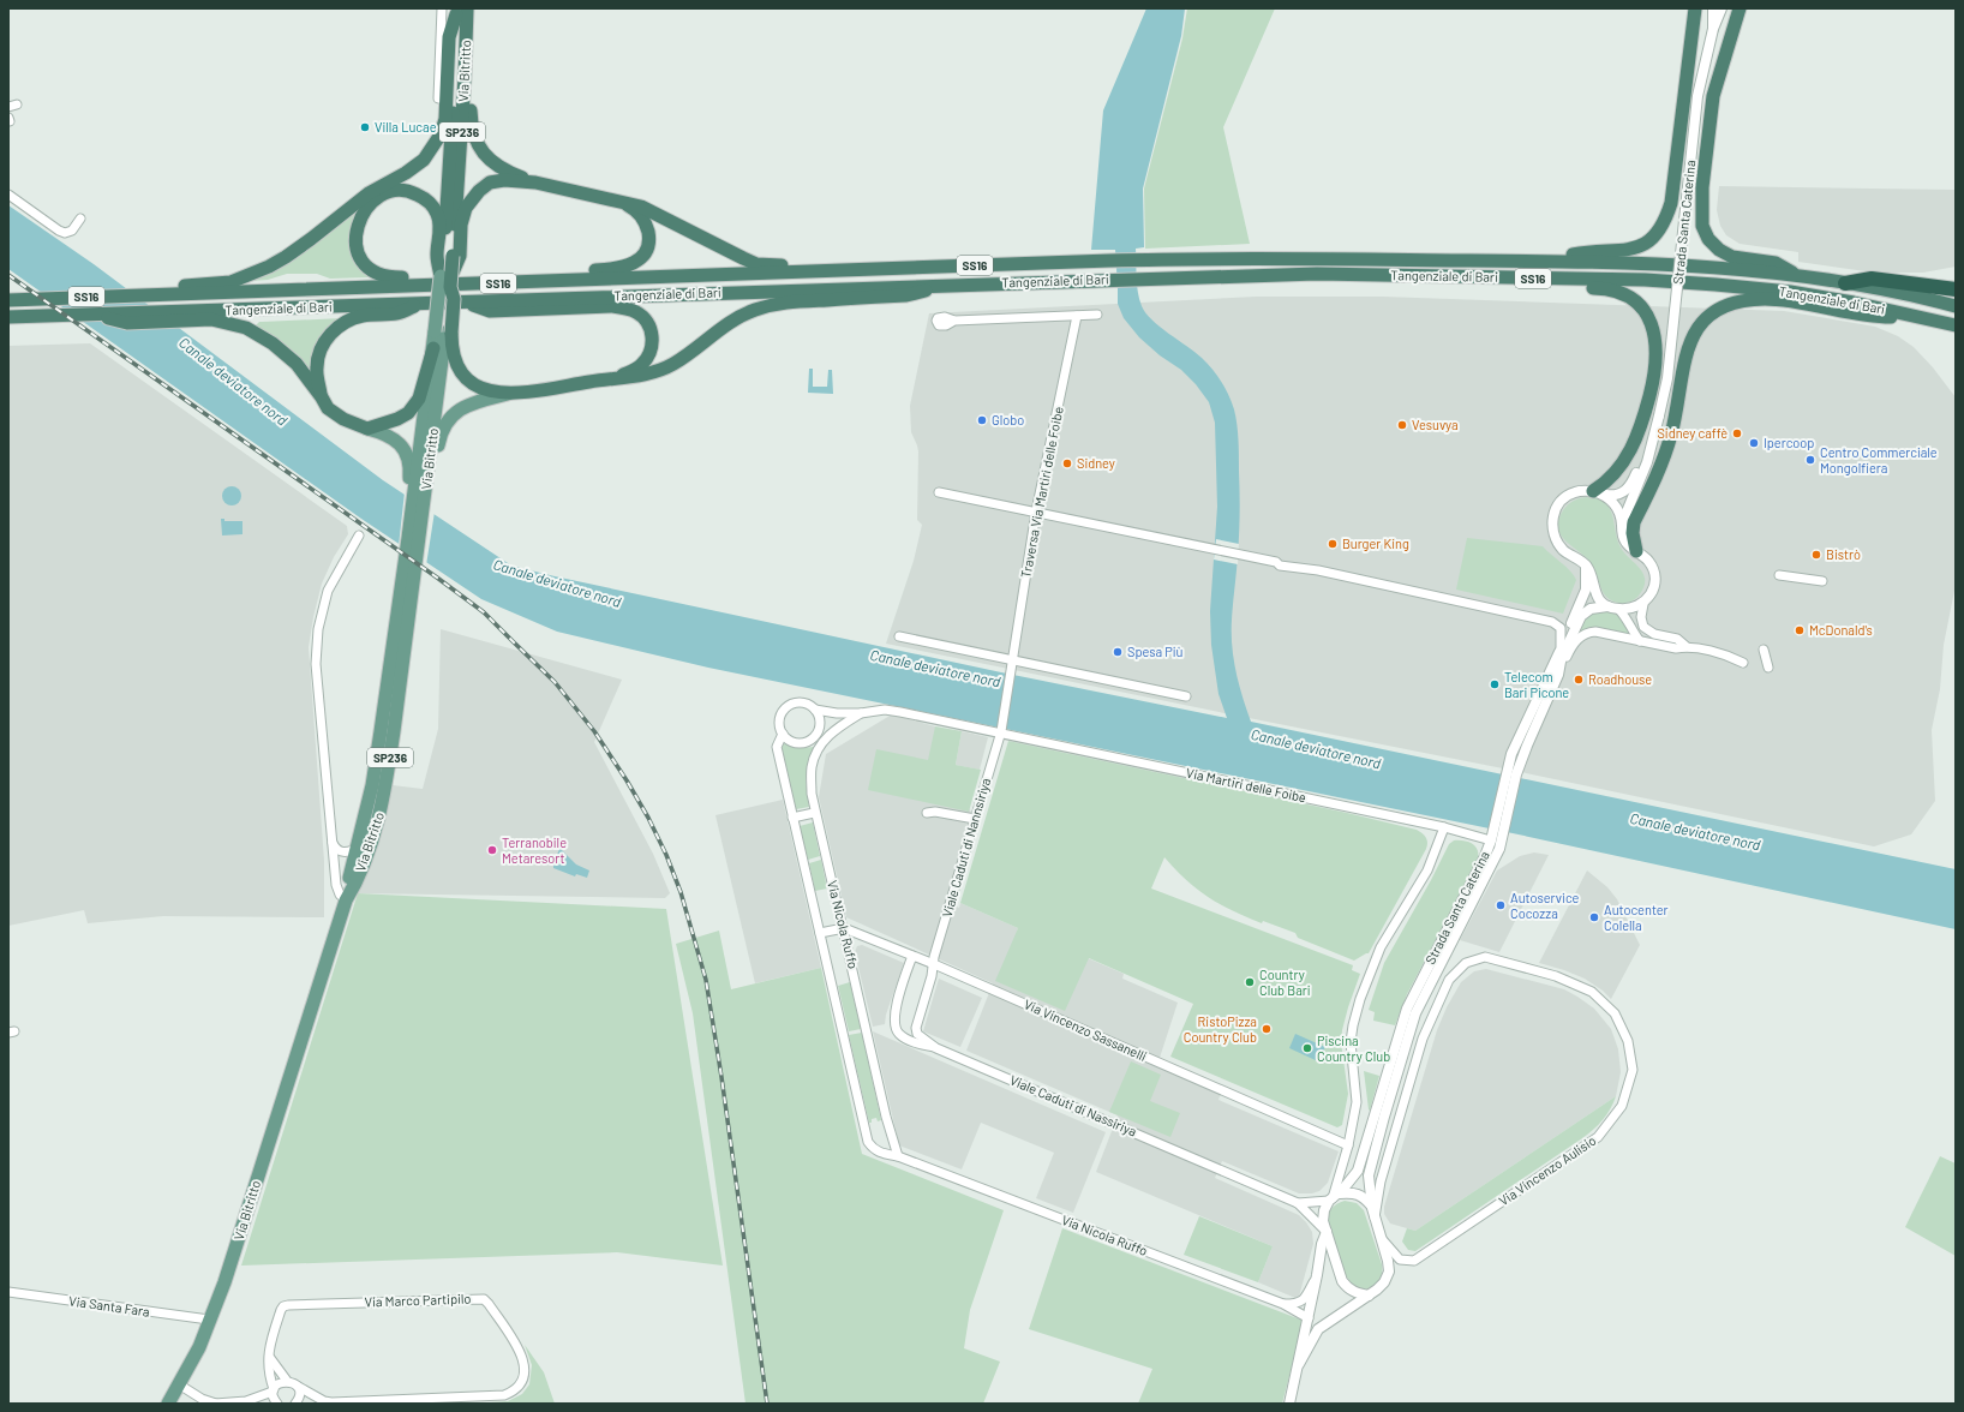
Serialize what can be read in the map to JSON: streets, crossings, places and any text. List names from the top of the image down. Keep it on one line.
{"streets":{"highway":["Via Bitritto","SP236","SS16","Tangenziale di Bari"],"street":["Strada Santa Caterina","Traversa Via Martiri delle Foibe","Via Martiri delle Foibe","Viale Caduti di Nannsiriya","Via Nicola Ruffo","Via Vincenzo Sassanelli","Viale Caduti di Nassiriya","Via Vincenzo Aulisio","Via Marco Partipilo","Via Santa Fara"]},"crossings":[["Via Bitritto","Tangenziale di Bari"],["Via Bitritto","Via Santa Fara"],["Strada Santa Caterina","Via Martiri delle Foibe"],["Strada Santa Caterina","Via Nicola Ruffo"],["Strada Santa Caterina","Via Vincenzo Sassanelli"],["Strada Santa Caterina","Via Vincenzo Aulisio"],["SS16","Tangenziale di Bari"],["Traversa Via Martiri delle Foibe","Via Martiri delle Foibe"],["Traversa Via Martiri delle Foibe","Viale Caduti di Nannsiriya"],["Via Martiri delle Foibe","Viale Caduti di Nannsiriya"],["Via Martiri delle Foibe","Via Nicola Ruffo"],["Viale Caduti di Nannsiriya","Via Vincenzo Sassanelli"],["Viale Caduti di Nannsiriya","Viale Caduti di Nassiriya"],["Via Nicola Ruffo","Via Vincenzo Sassanelli"],["Via Vincenzo Sassanelli","Viale Caduti di Nassiriya"]],"water":["Canale deviatore nord"],"places":["Villa Lucae","Globo","Vesuvya","Sidney caffè","Ipercoop","Centro Commerciale Mongolfiera","Sidney","Burger King","Bistrò","McDonald's","Spesa Più","Roadhouse","Telecom Bari Picone","Terranobile Metaresort","Autoservice Cocozza","Autocenter Colella","Country Club Bari","RistoPizza Country Club","Piscina Country Club"]}
